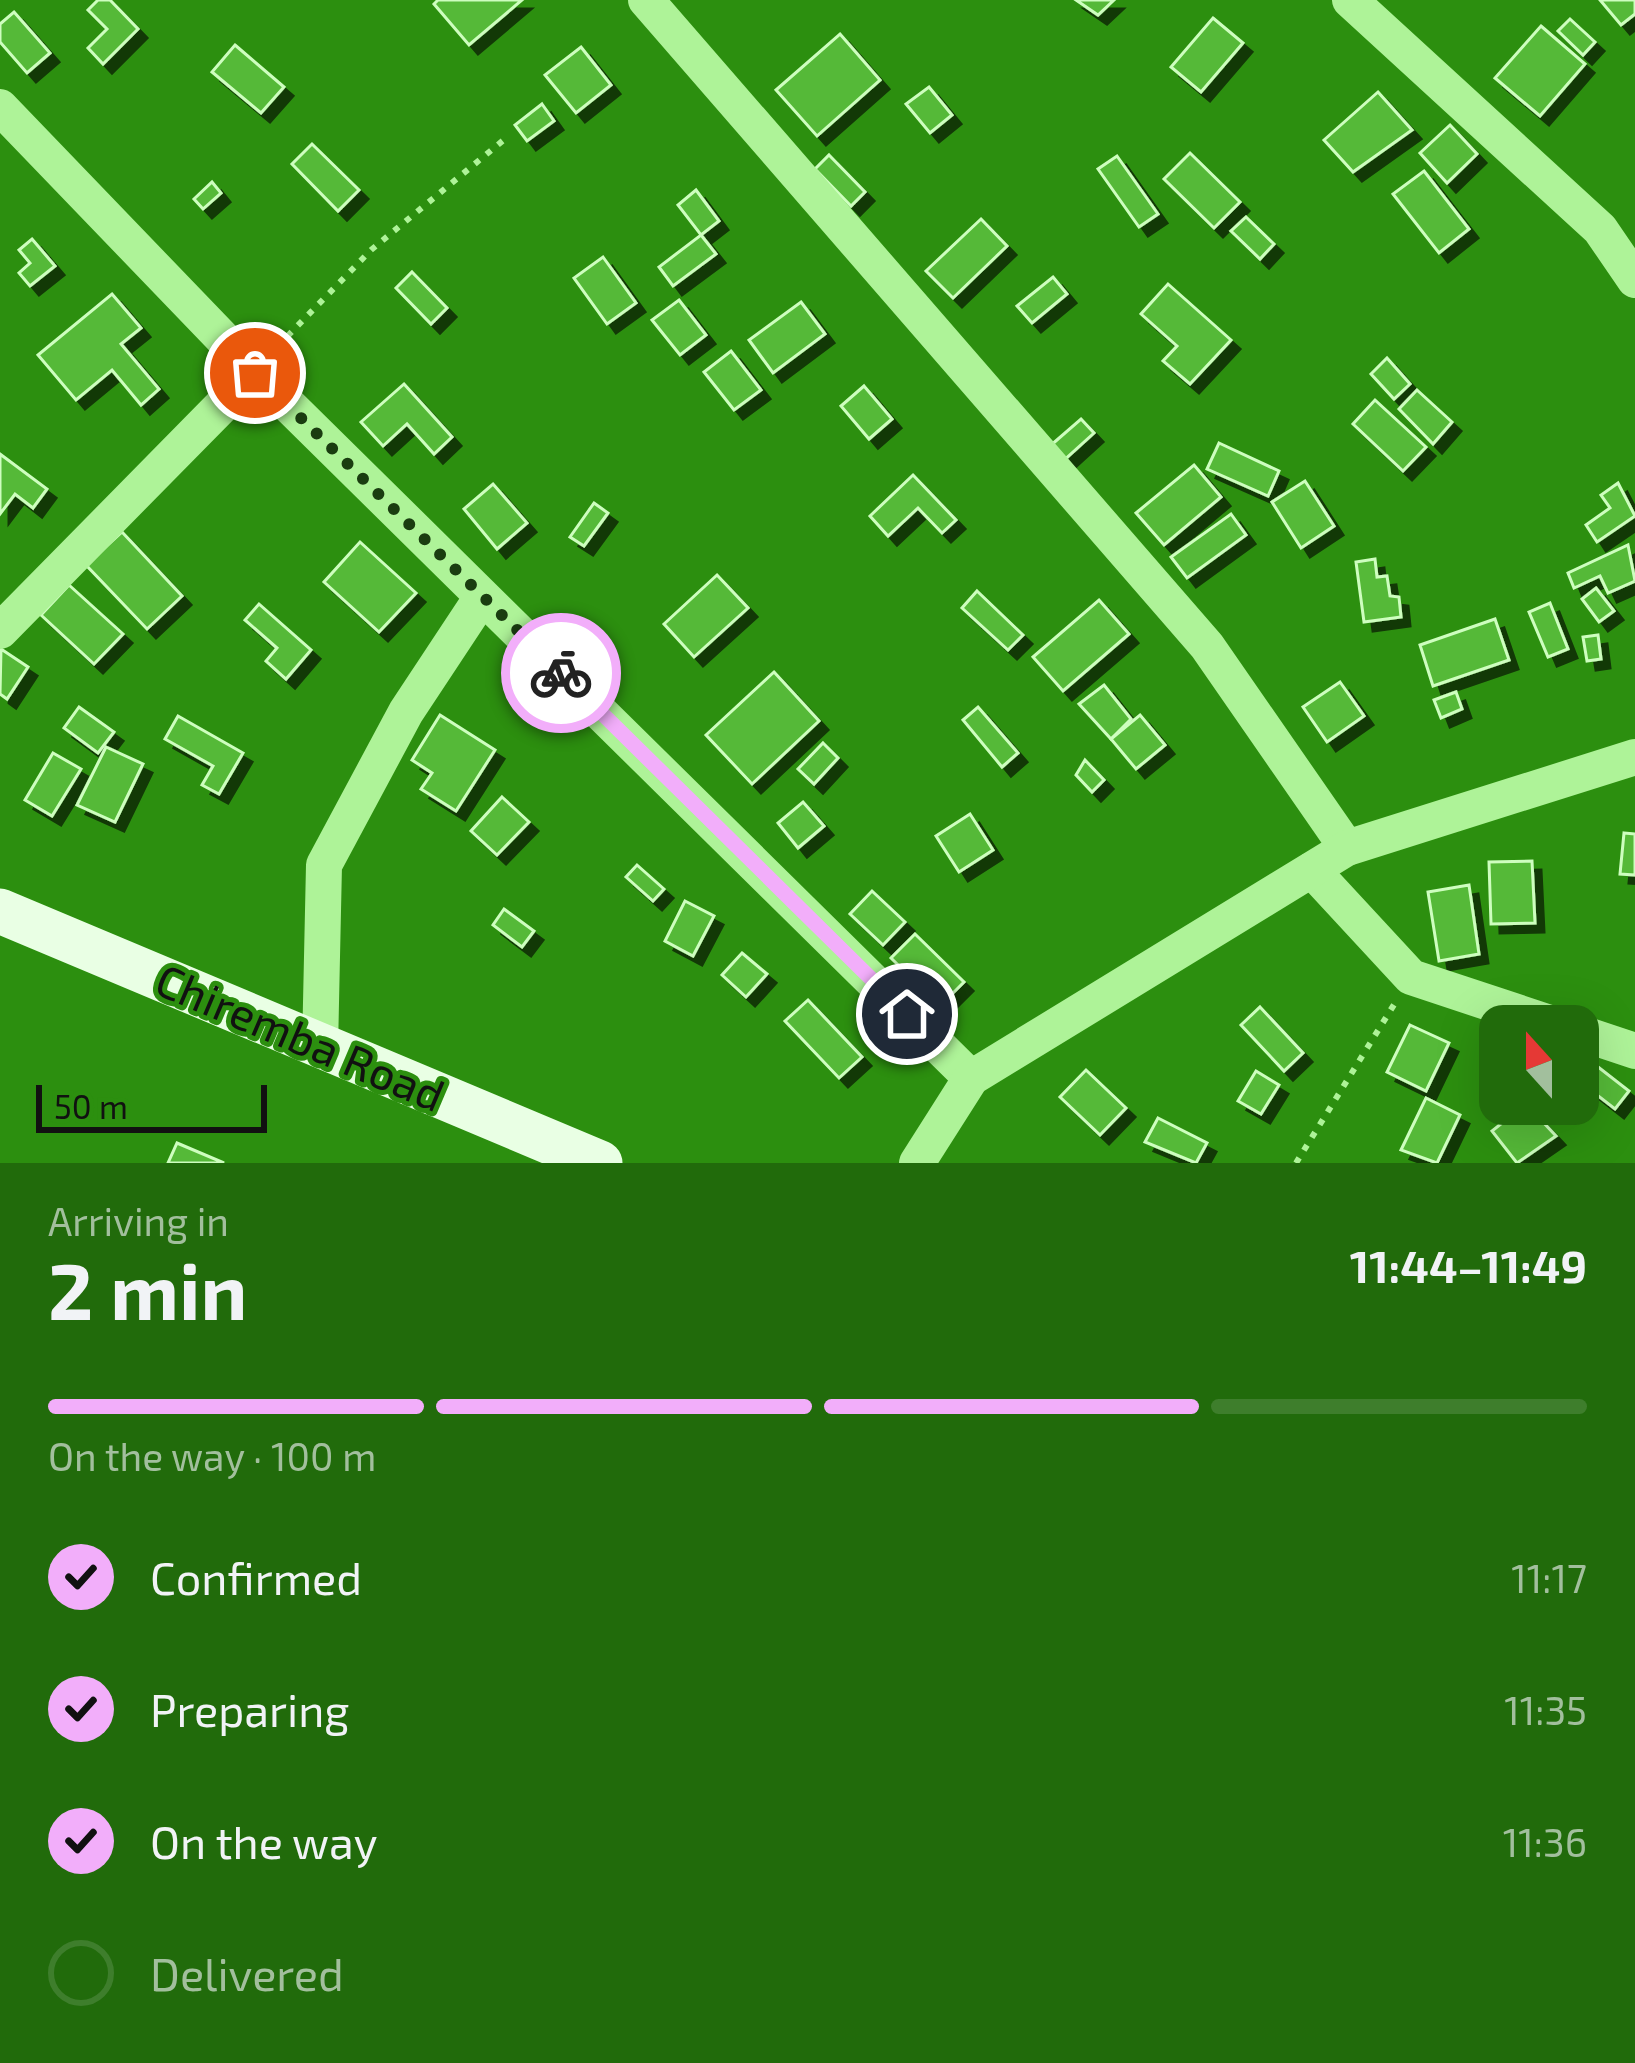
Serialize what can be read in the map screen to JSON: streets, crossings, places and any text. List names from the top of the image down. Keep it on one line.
{"streets":{"main road":["Chiremba Road"]},"scale_bar":"50 m","north":"top","page":{"scale":"50 m","heading":["2 min","Arriving in","11:44–11:49"],"bar":"On the way · 100 m","list":[["Confirmed","11:17"],["Preparing","11:35"],["On the way","11:36"],"Delivered"]}}
